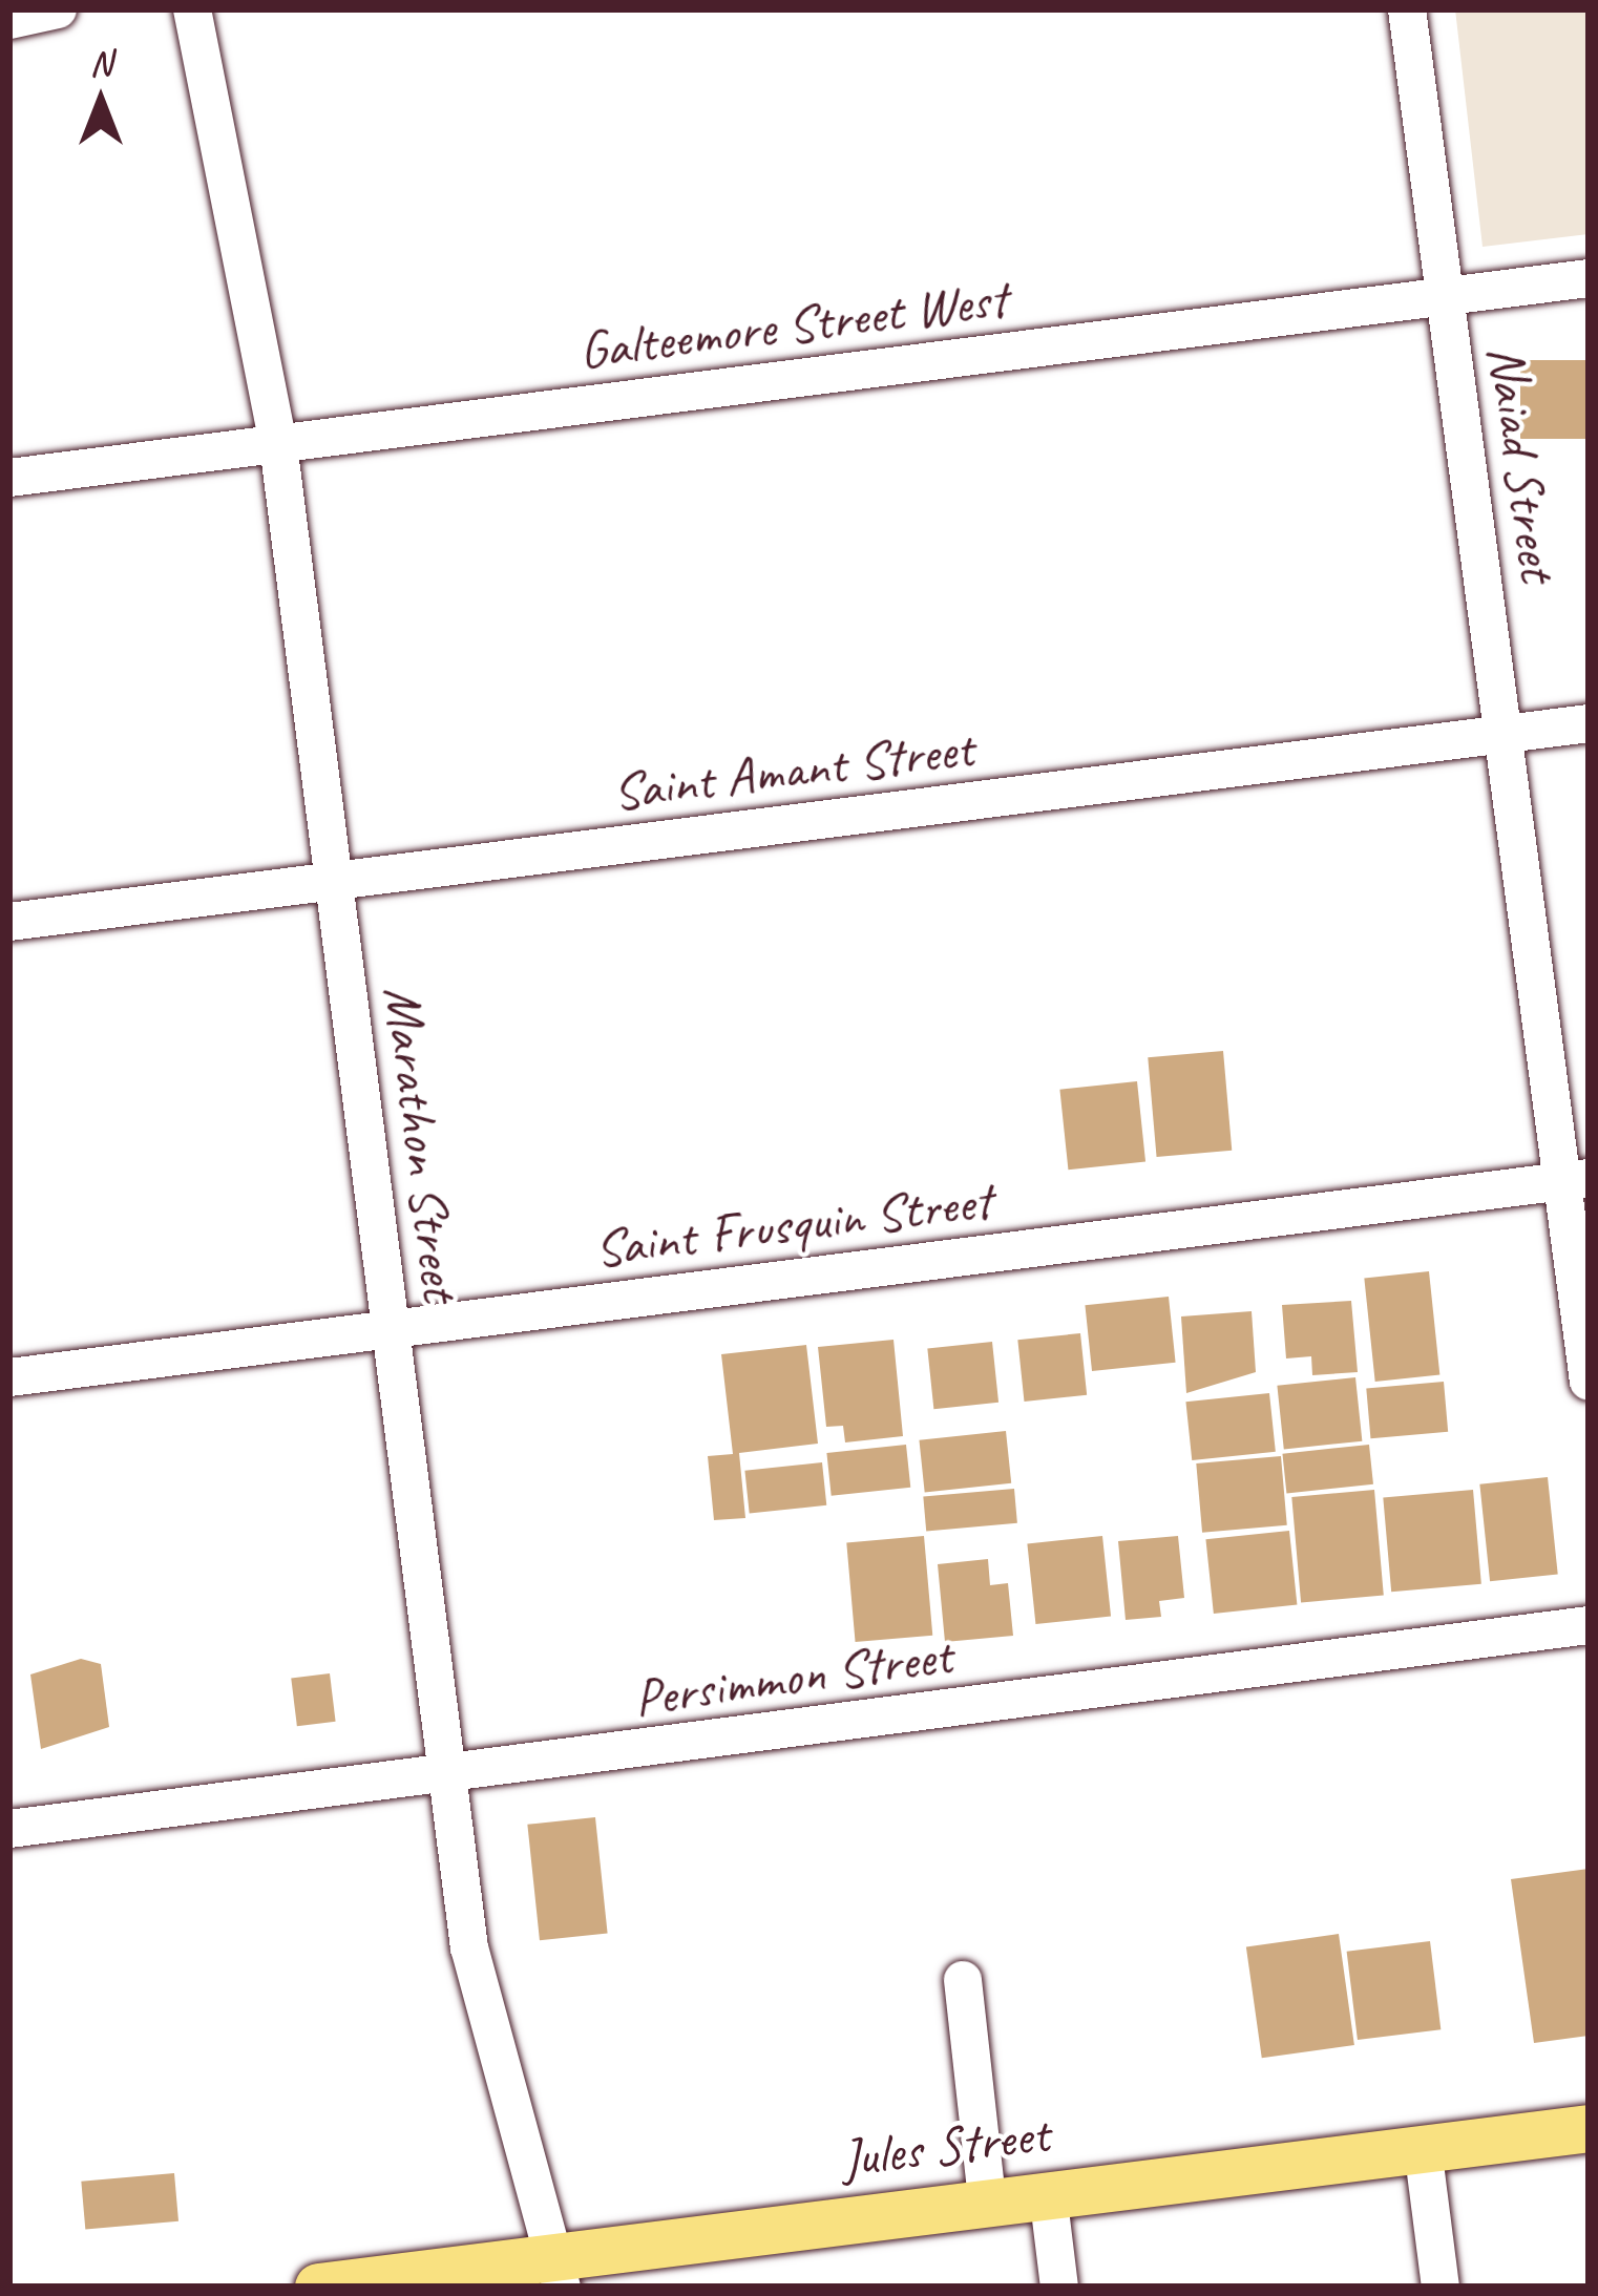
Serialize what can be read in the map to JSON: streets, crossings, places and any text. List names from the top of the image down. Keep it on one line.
{"streets":{"main road":["Jules Street"],"street":["Galteemore Street West","Naiad Street","Saint Amant Street","Marathon Street","Saint Frusquin Street","Persimmon Street"]},"crossings":[["Galteemore Street West","Naiad Street"],["Galteemore Street West","Marathon Street"],["Naiad Street","Saint Amant Street"],["Naiad Street","Saint Frusquin Street"],["Saint Amant Street","Marathon Street"],["Marathon Street","Saint Frusquin Street"],["Marathon Street","Persimmon Street"],["Marathon Street","Jules Street"]],"north":"top"}
